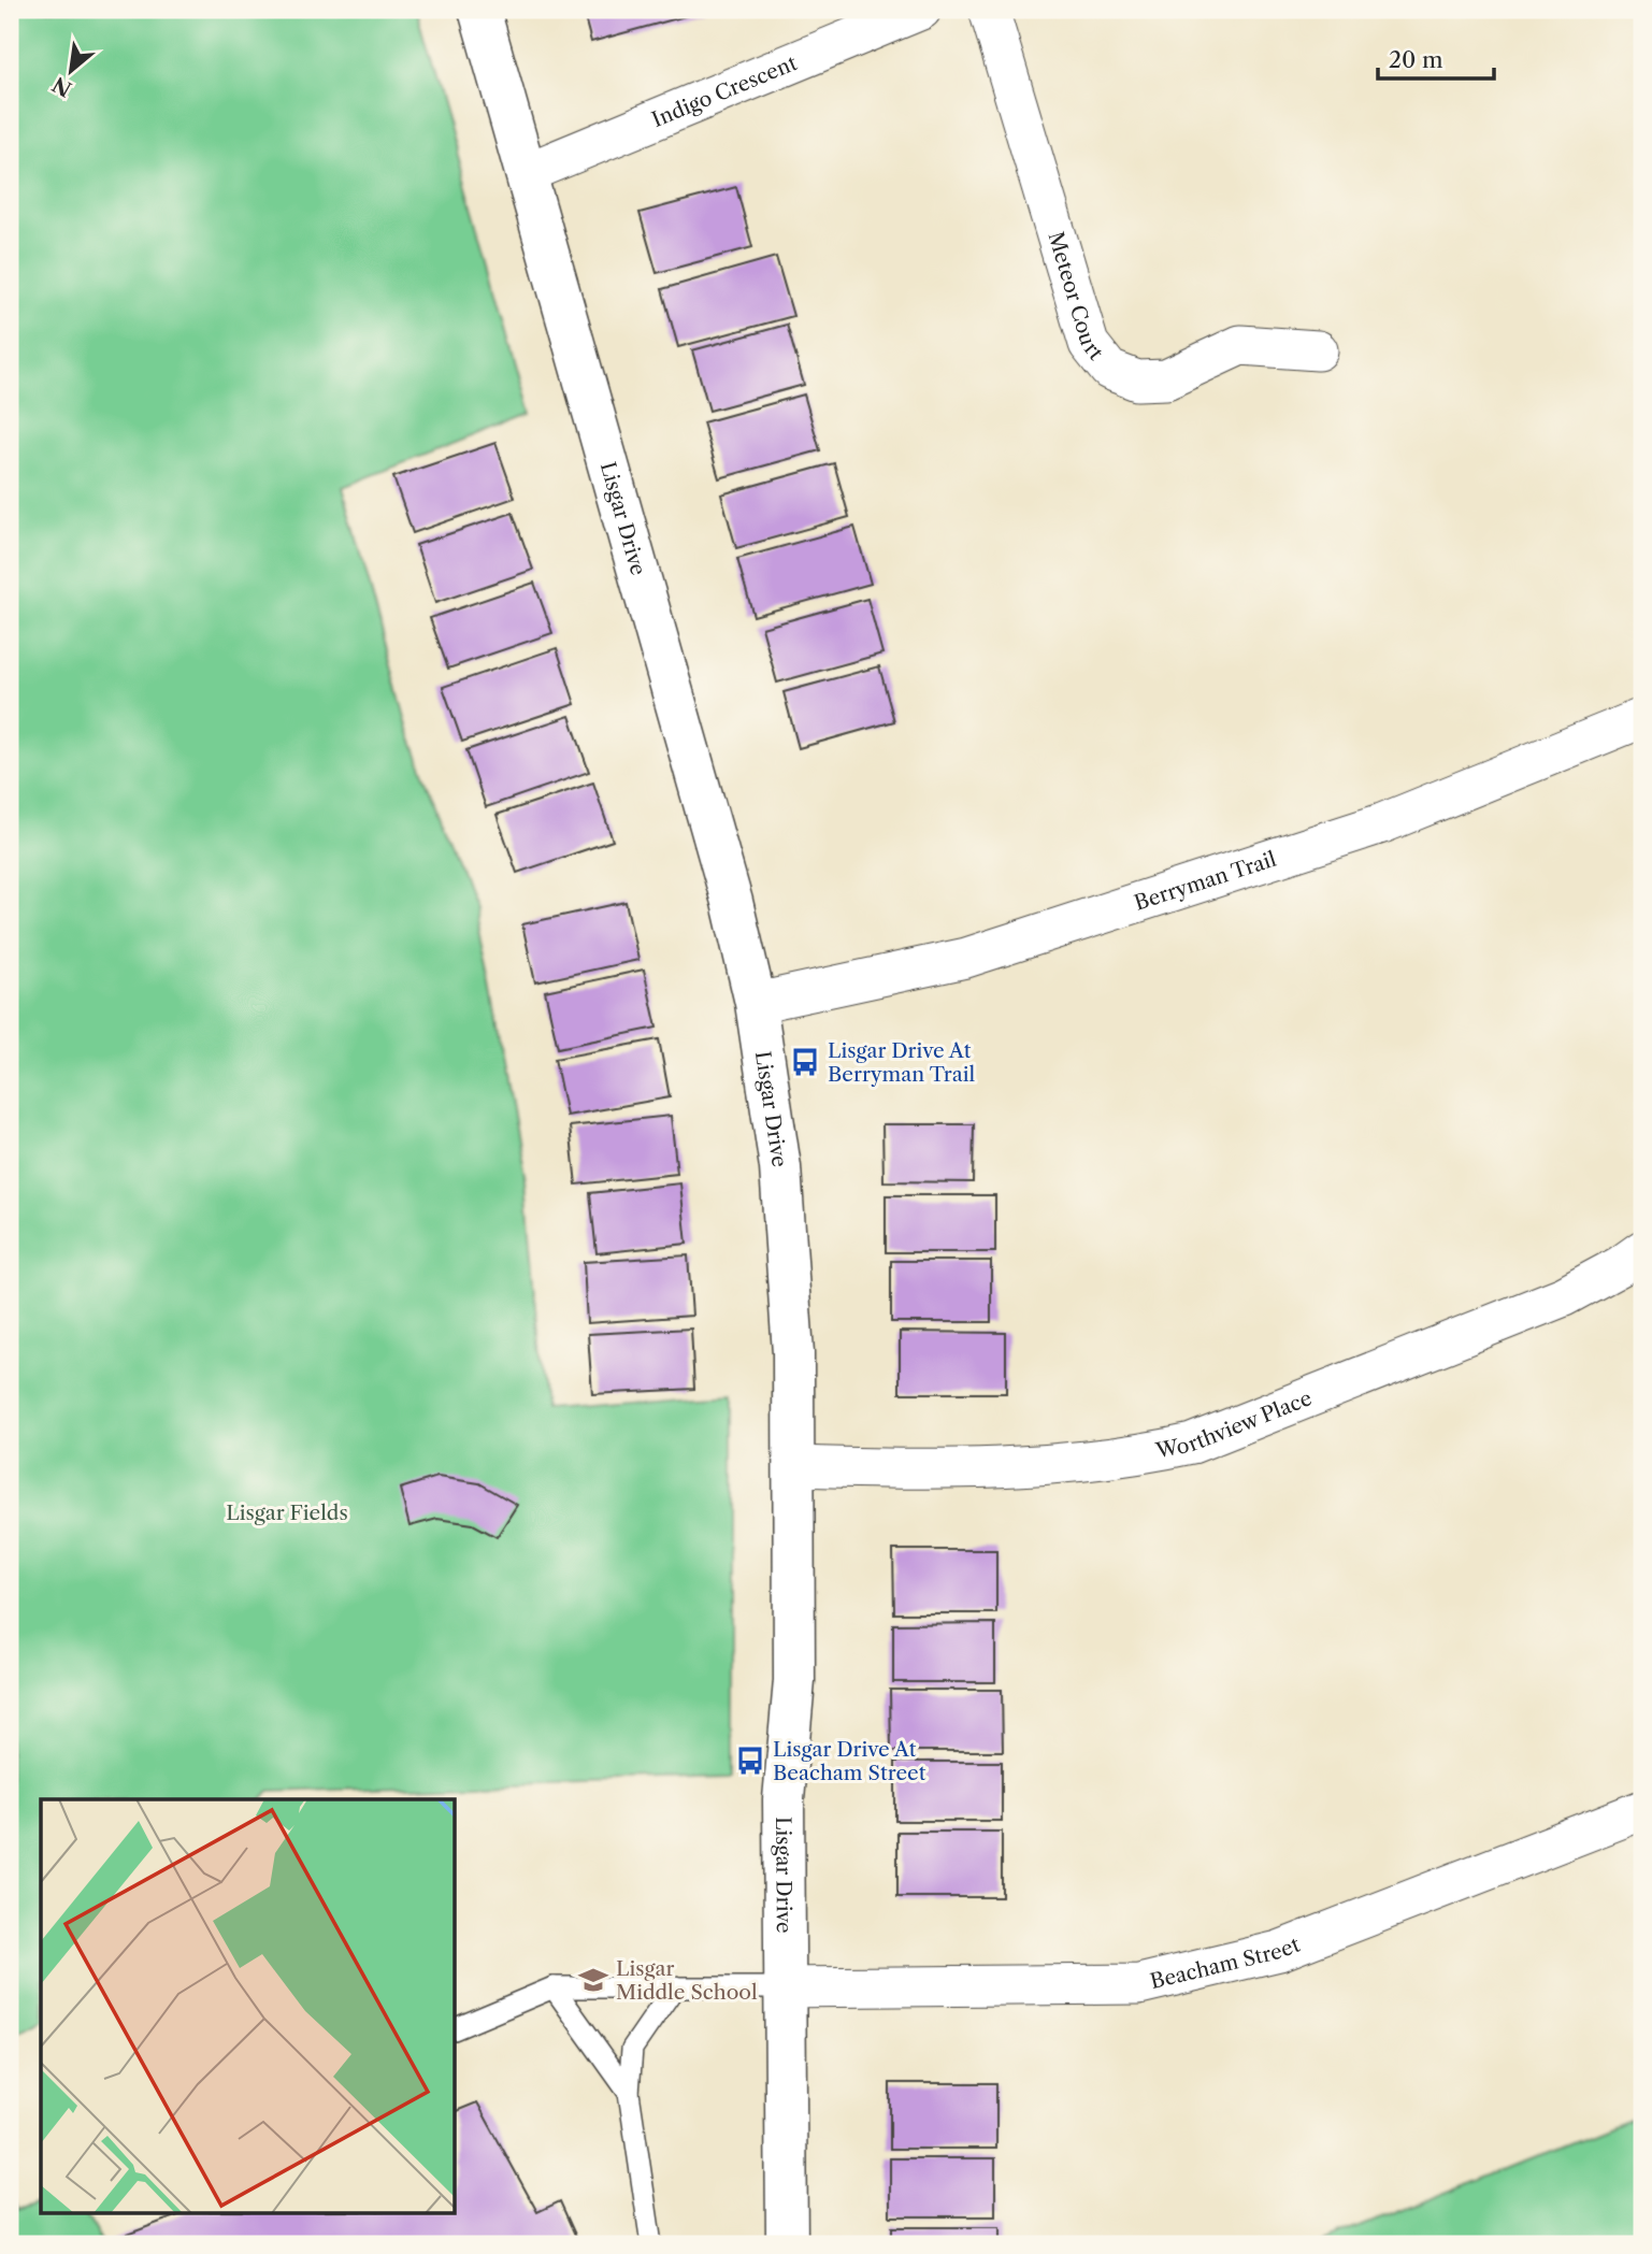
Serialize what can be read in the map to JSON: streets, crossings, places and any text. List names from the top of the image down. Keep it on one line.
{"streets":{"street":["Indigo Crescent","Meteor Court","Lisgar Drive","Berryman Trail","Worthview Place","Beacham Street"]},"crossings":[["Indigo Crescent","Lisgar Drive"],["Lisgar Drive","Berryman Trail"],["Lisgar Drive","Worthview Place"],["Lisgar Drive","Beacham Street"]],"parks":["Lisgar Fields"],"places":{"bus stop":["Lisgar Drive At Berryman Trail","Lisgar Drive At Beacham Street"],"school or university":["Lisgar Middle School"]},"scale_bar":"20 m","north":"bottom left"}
